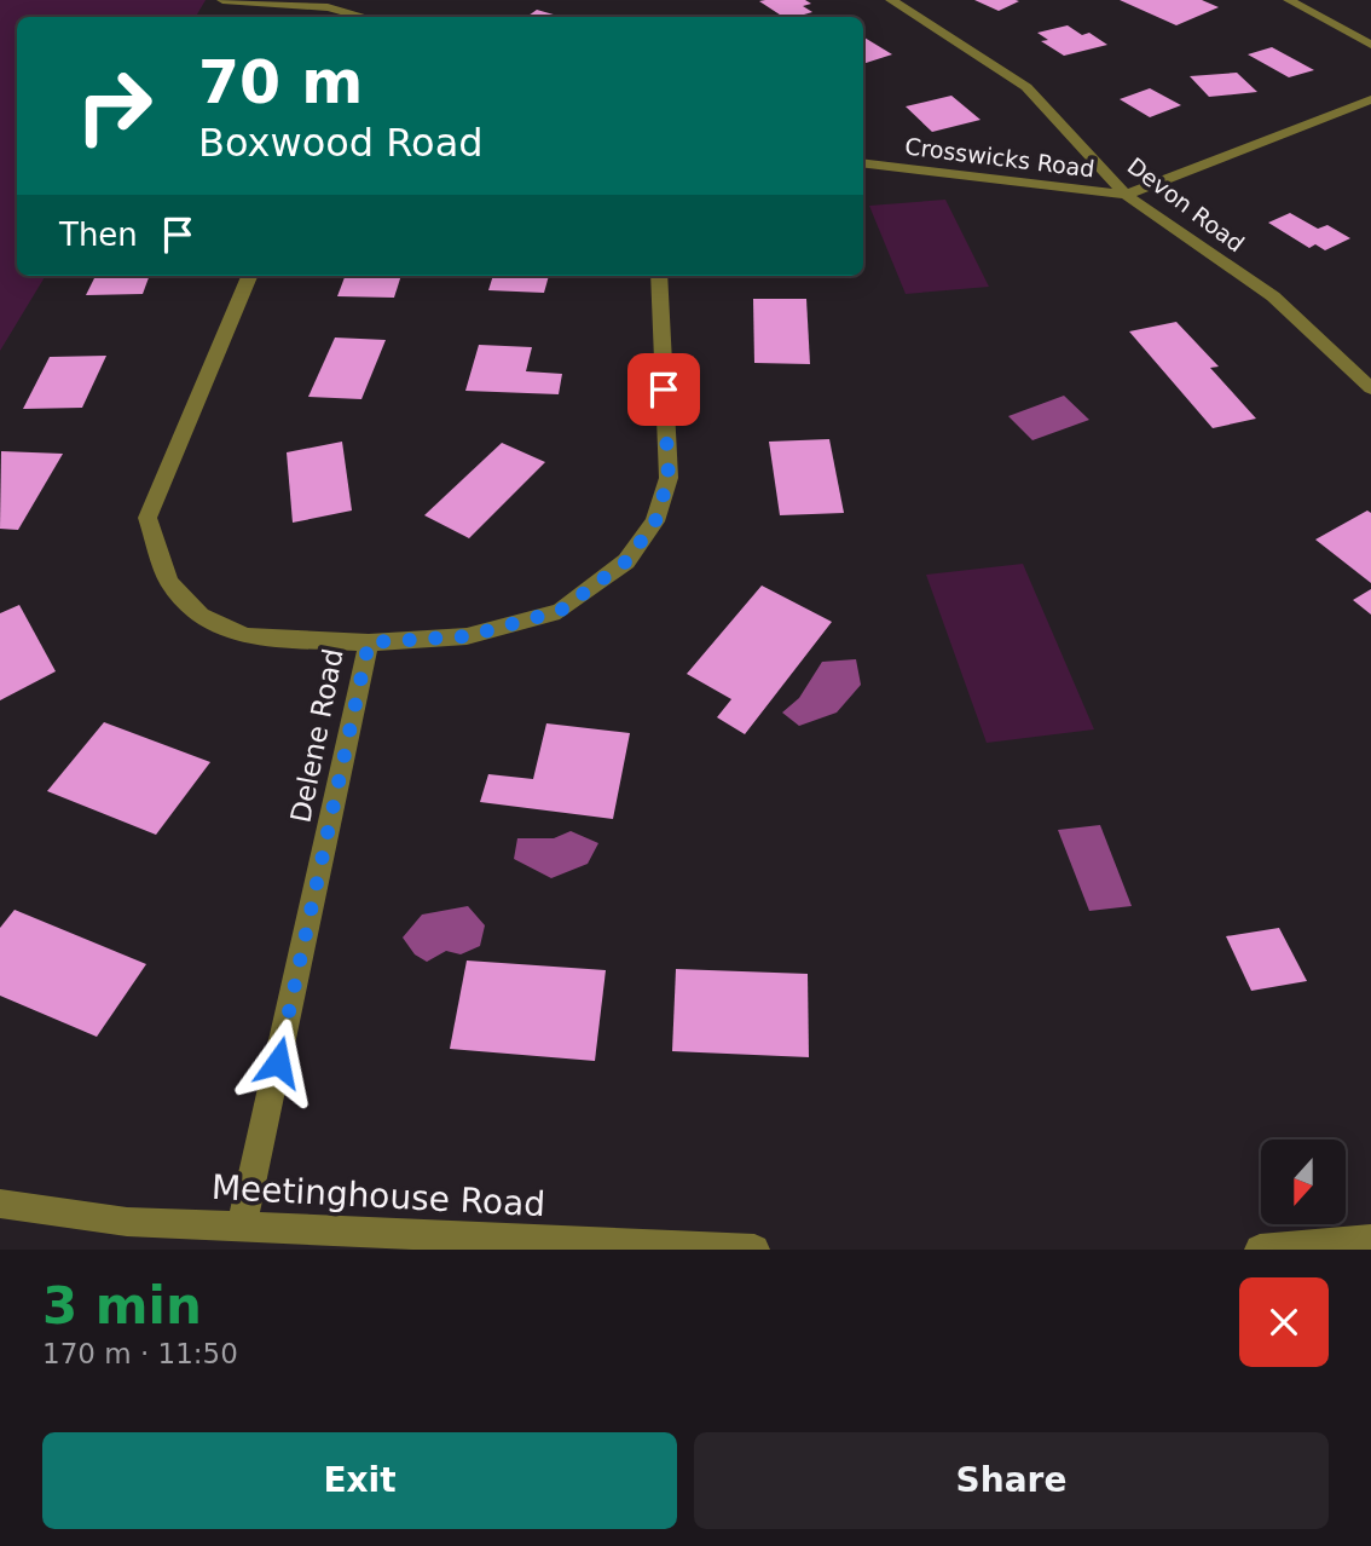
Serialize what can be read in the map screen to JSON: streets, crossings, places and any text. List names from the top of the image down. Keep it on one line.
{"streets":{"street":["Crosswicks Road","Devon Road","Delene Road","Meetinghouse Road"]},"crossings":[["Crosswicks Road","Devon Road"],["Delene Road","Meetinghouse Road"]],"north":"bottom","page":{"turn":["70 m","Boxwood Road"],"then":"Then","heading":["3 min","170 m · 11:50"],"buttons":["Exit","Share"]}}
